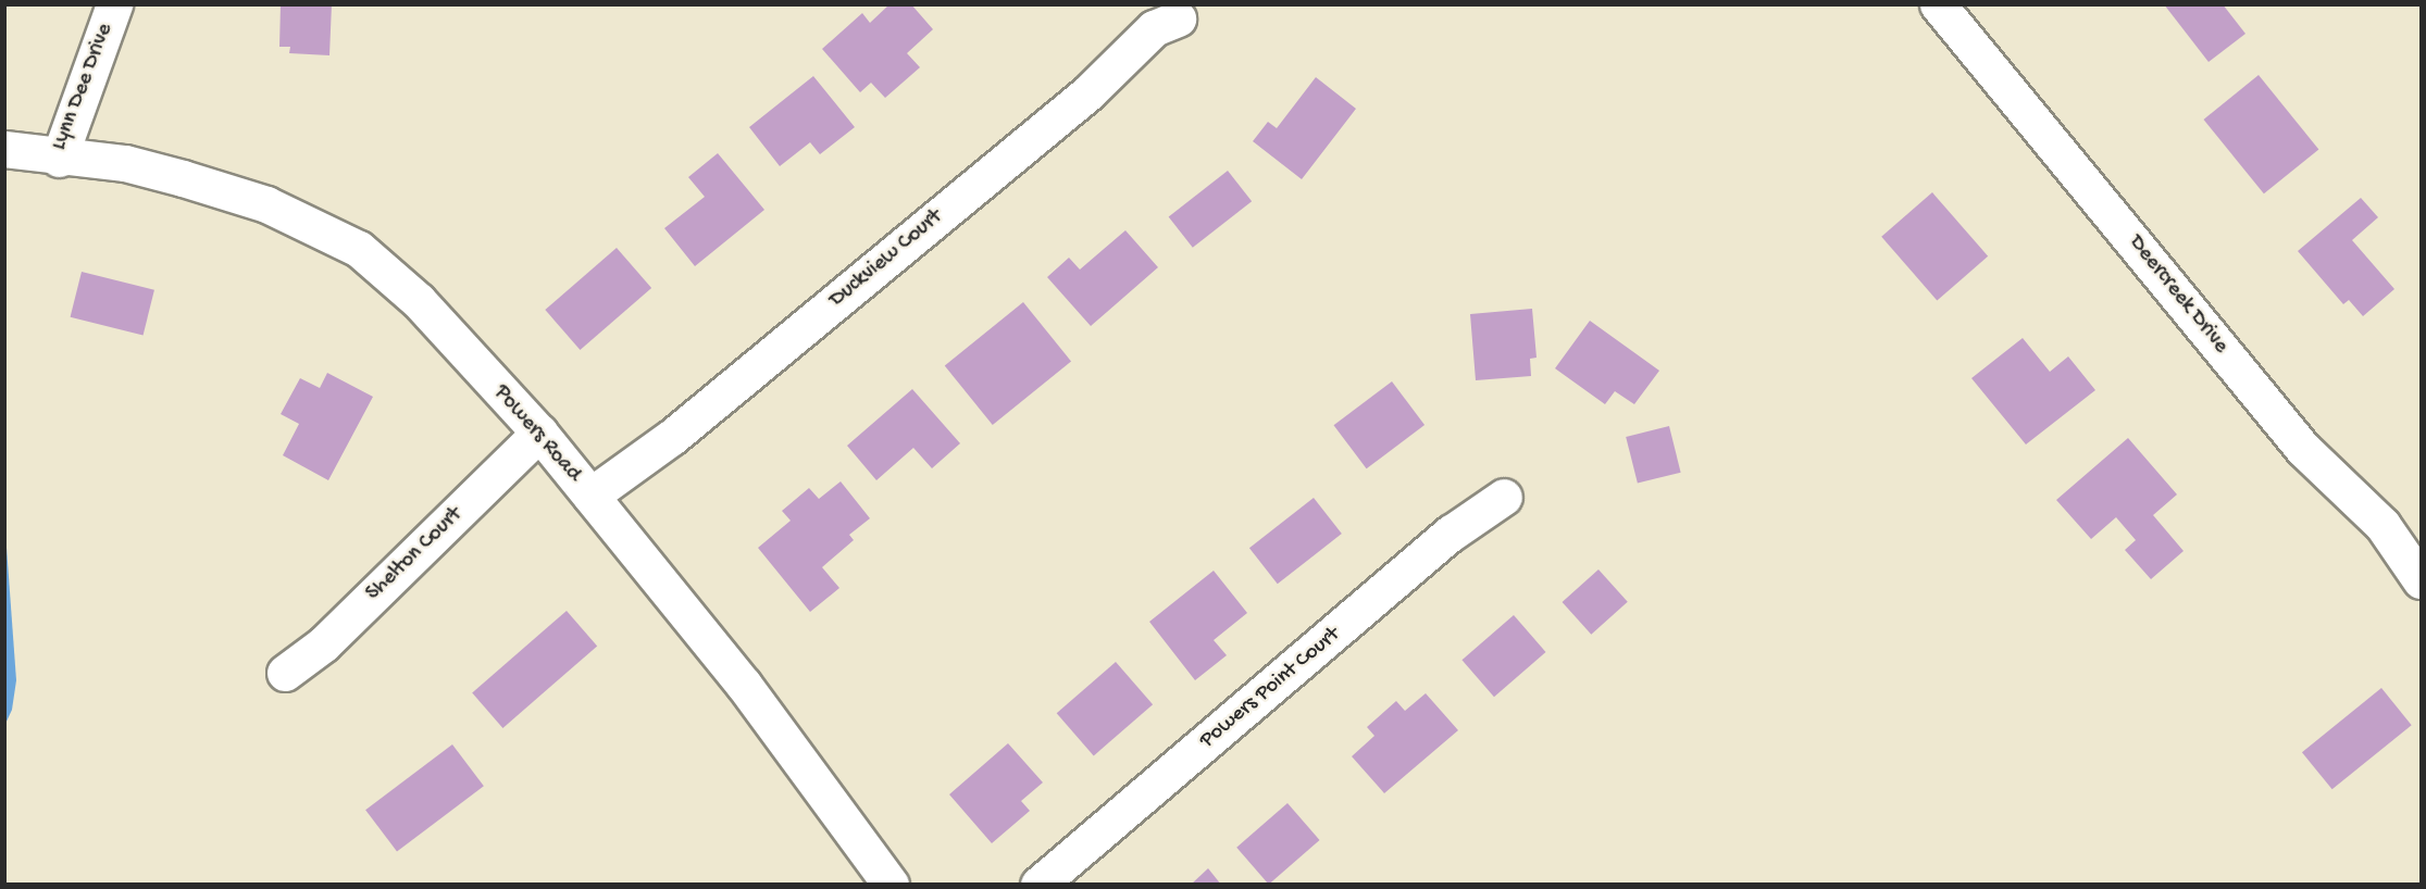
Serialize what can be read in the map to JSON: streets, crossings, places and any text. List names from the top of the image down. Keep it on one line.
{"streets":{"street":["Lynn Dee Drive","Duckview Court","Deercreek Drive","Powers Road","Shelton Court","Powers Point Court"]},"crossings":[["Lynn Dee Drive","Powers Road"],["Duckview Court","Powers Road"],["Powers Road","Shelton Court"]]}
